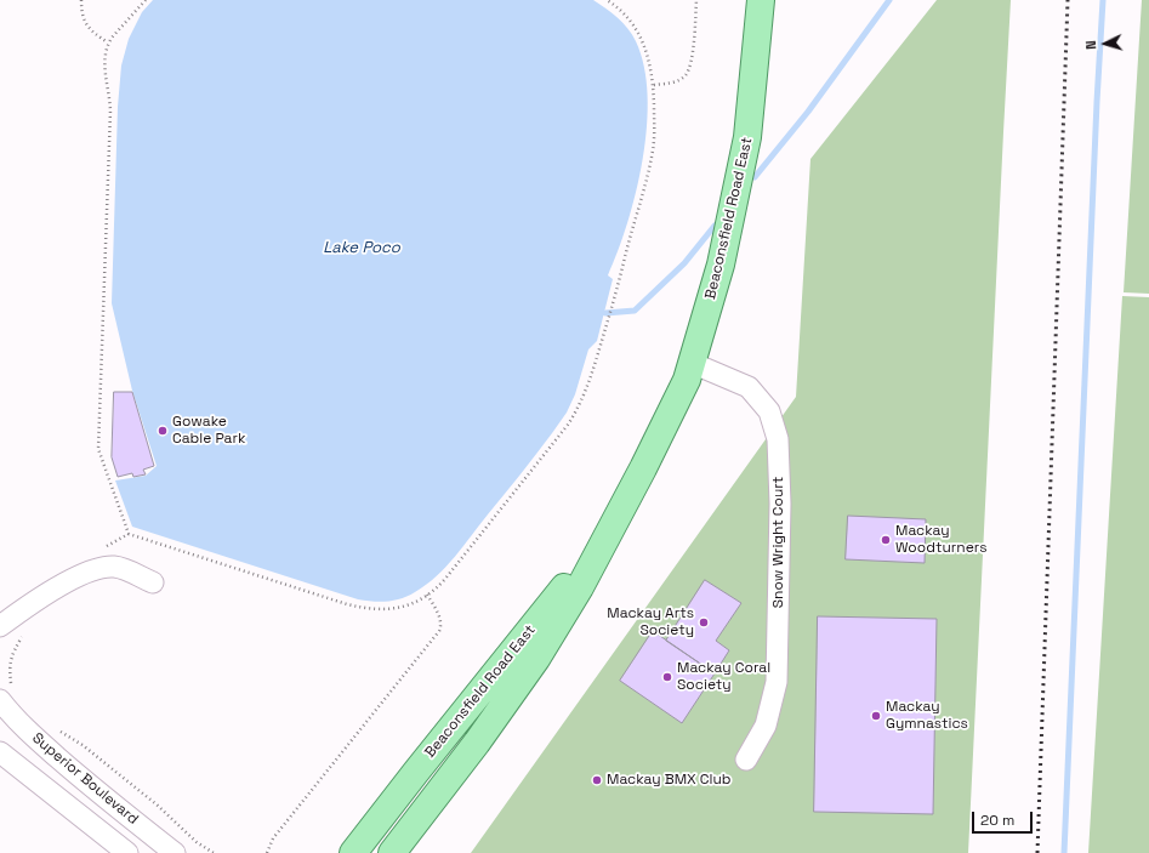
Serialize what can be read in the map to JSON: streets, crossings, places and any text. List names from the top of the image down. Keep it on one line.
{"streets":{"main road":["Beaconsfield Road East"],"street":["Snow Wright Court","Superior Boulevard"]},"crossings":[["Beaconsfield Road East","Snow Wright Court"]],"water":["Lake Poco"],"places":["Gowake Cable Park","Mackay Woodturners","Mackay Arts Society","Mackay Coral Society","Mackay Gymnastics","Mackay BMX Club"],"scale_bar":"20 m","north":"left"}
